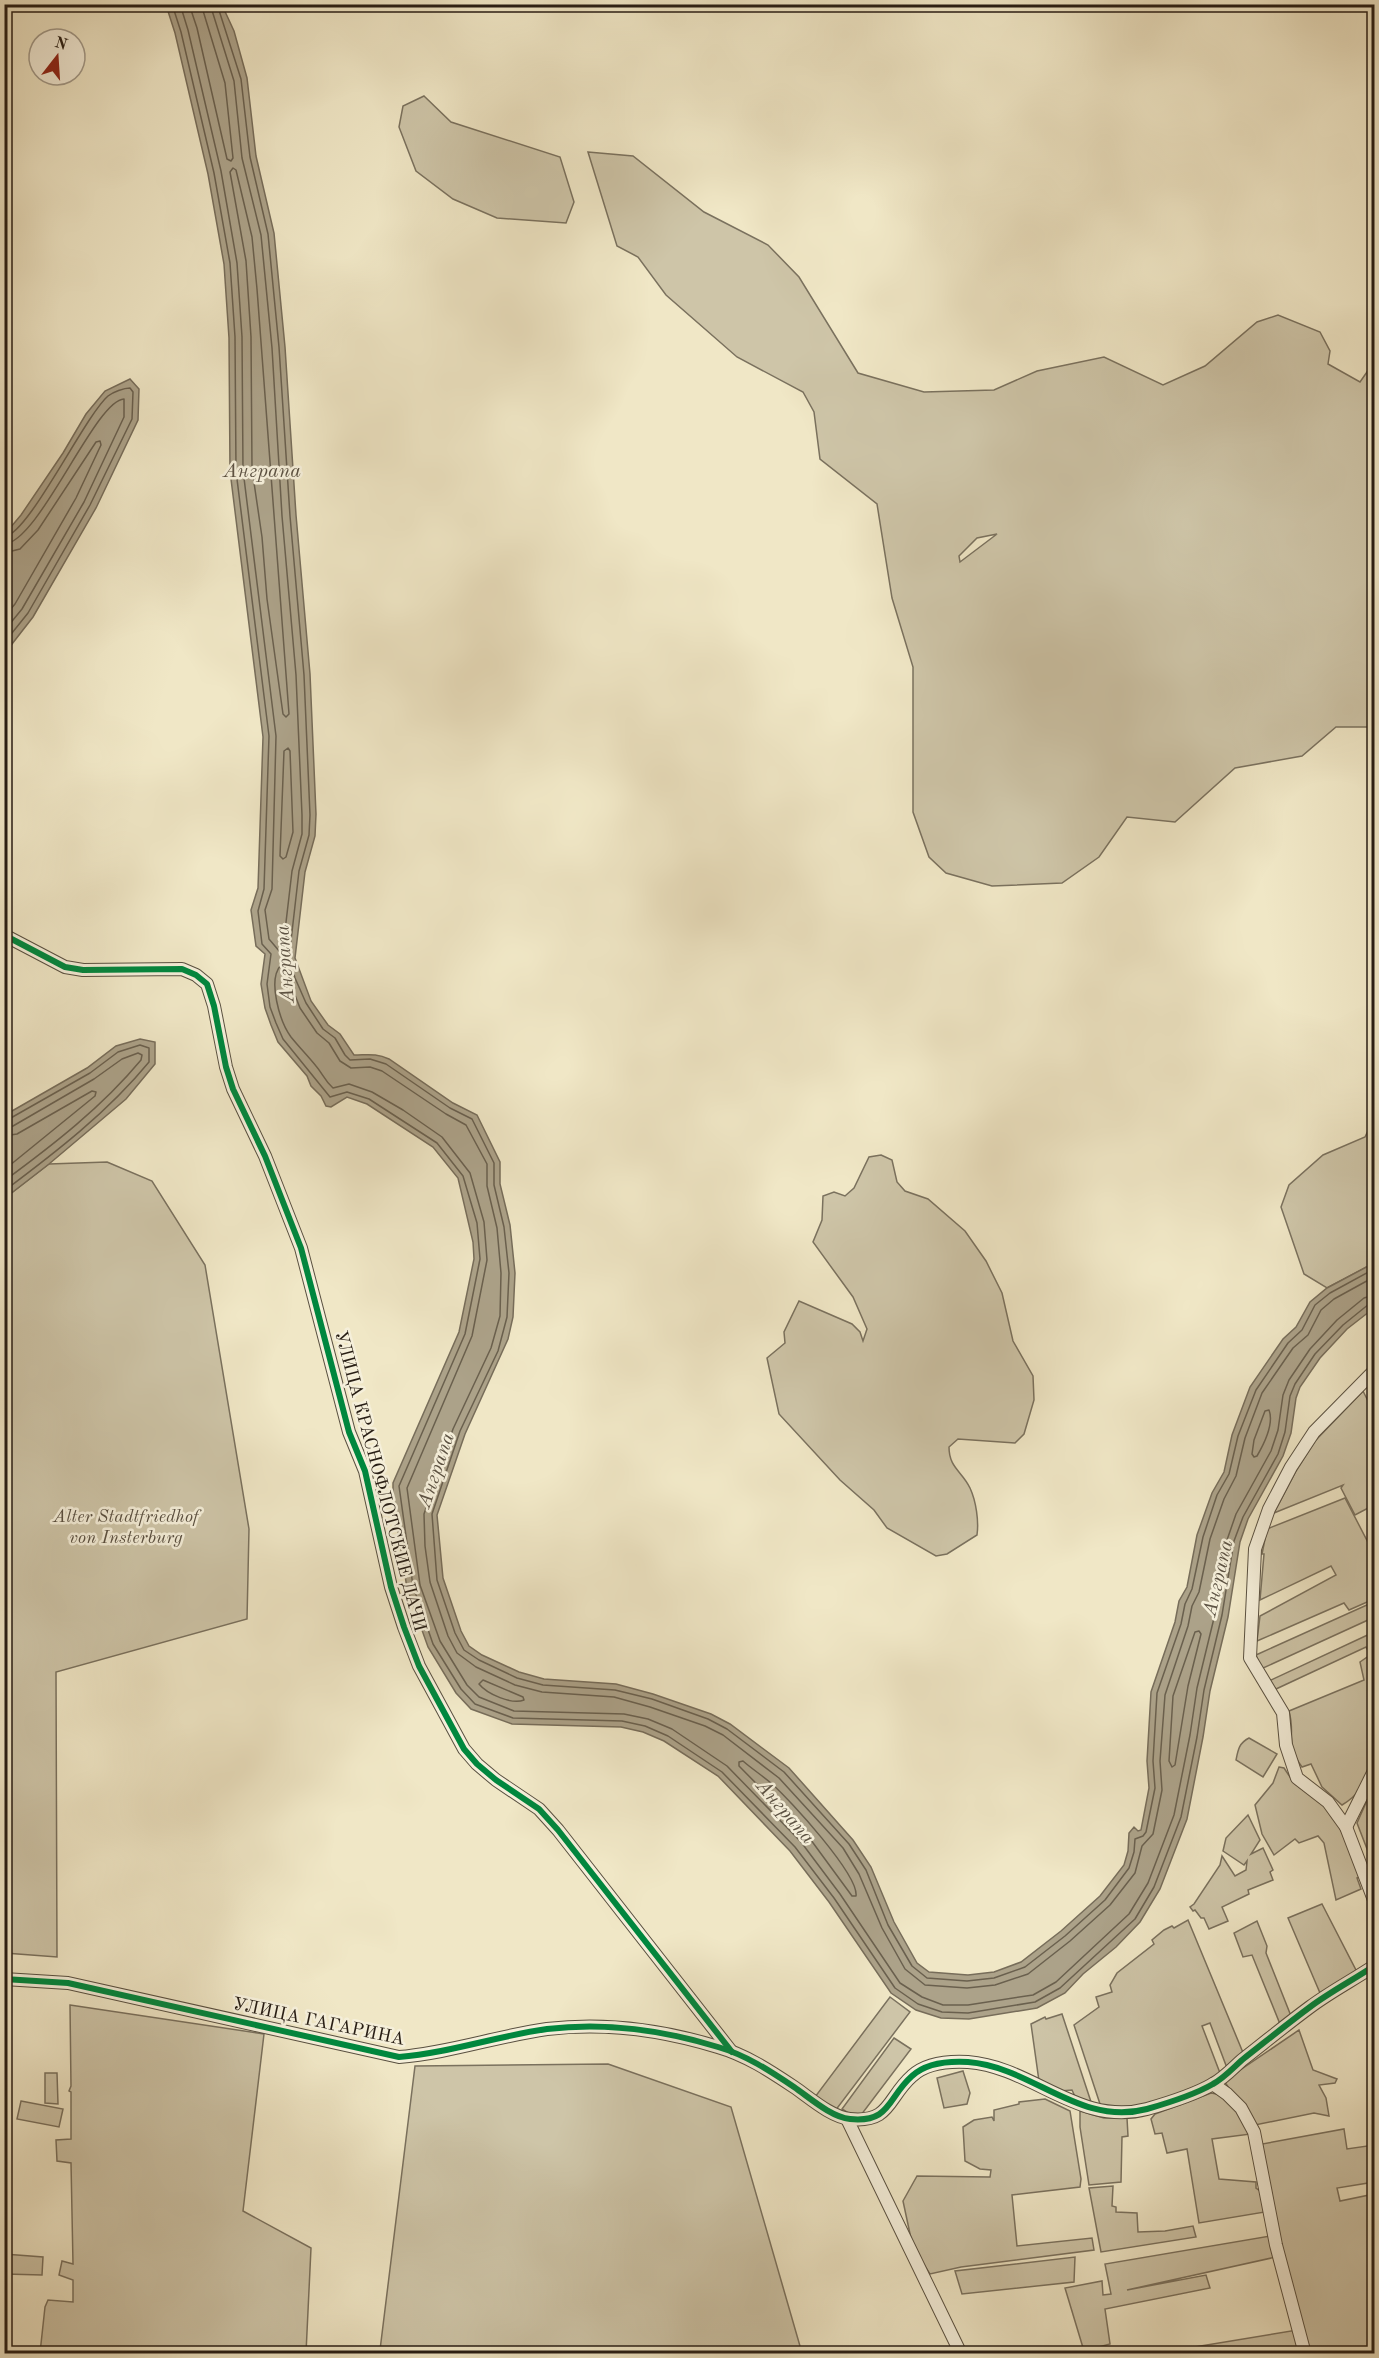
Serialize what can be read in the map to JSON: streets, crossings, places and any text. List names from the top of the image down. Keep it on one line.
{"streets":{"street":["УЛИЦА КРАСНОФЛОТСКИЕ ДАЧИ","УЛИЦА ГАГАРИНА"]},"crossings":[["УЛИЦА КРАСНОФЛОТСКИЕ ДАЧИ","УЛИЦА ГАГАРИНА"]],"water":["Анграпа"],"parks":["Alter Stadtfriedhof von Insterburg"],"north":"top"}
